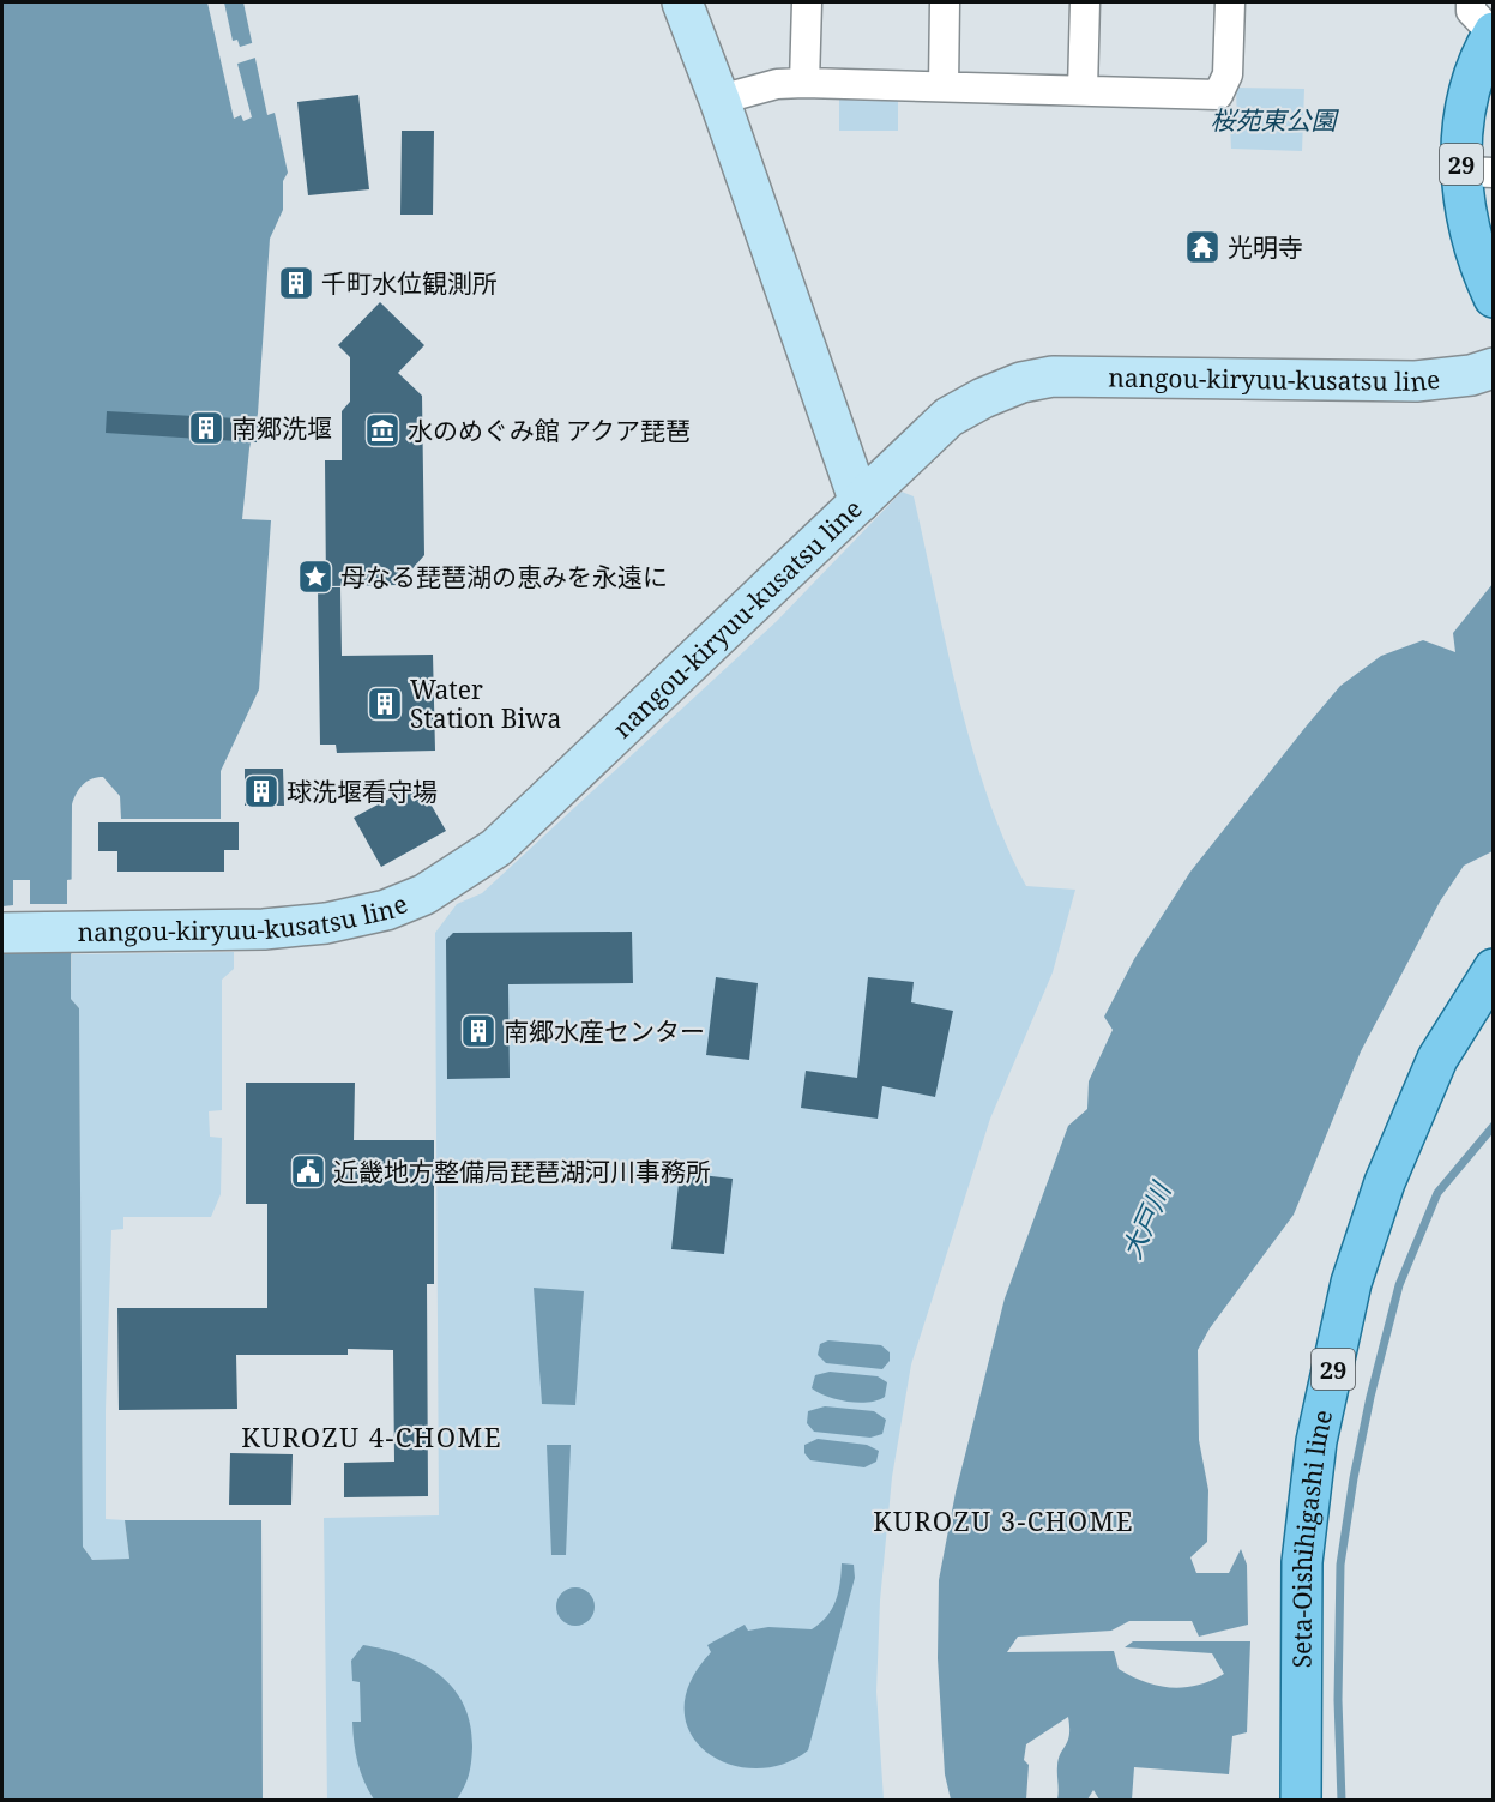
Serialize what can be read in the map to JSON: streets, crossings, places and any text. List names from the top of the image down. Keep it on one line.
{"streets":{"main road":["29","nangou-kiryuu-kusatsu line","Seta-Oishihigashi line"]},"districts":["KUROZU 4-CHOME","KUROZU 3-CHOME"],"water":["大戸川"],"parks":["桜苑東公園"],"places":{"temple":["光明寺"],"building":["千町水位観測所","南郷洗堰","Water Station Biwa","球洗堰看守場","南郷水産センター"],"museum":["水のめぐみ館 アクア琵琶"],"place":["母なる琵琶湖の恵みを永遠に"],"public building":["近畿地方整備局琵琶湖河川事務所"]}}
